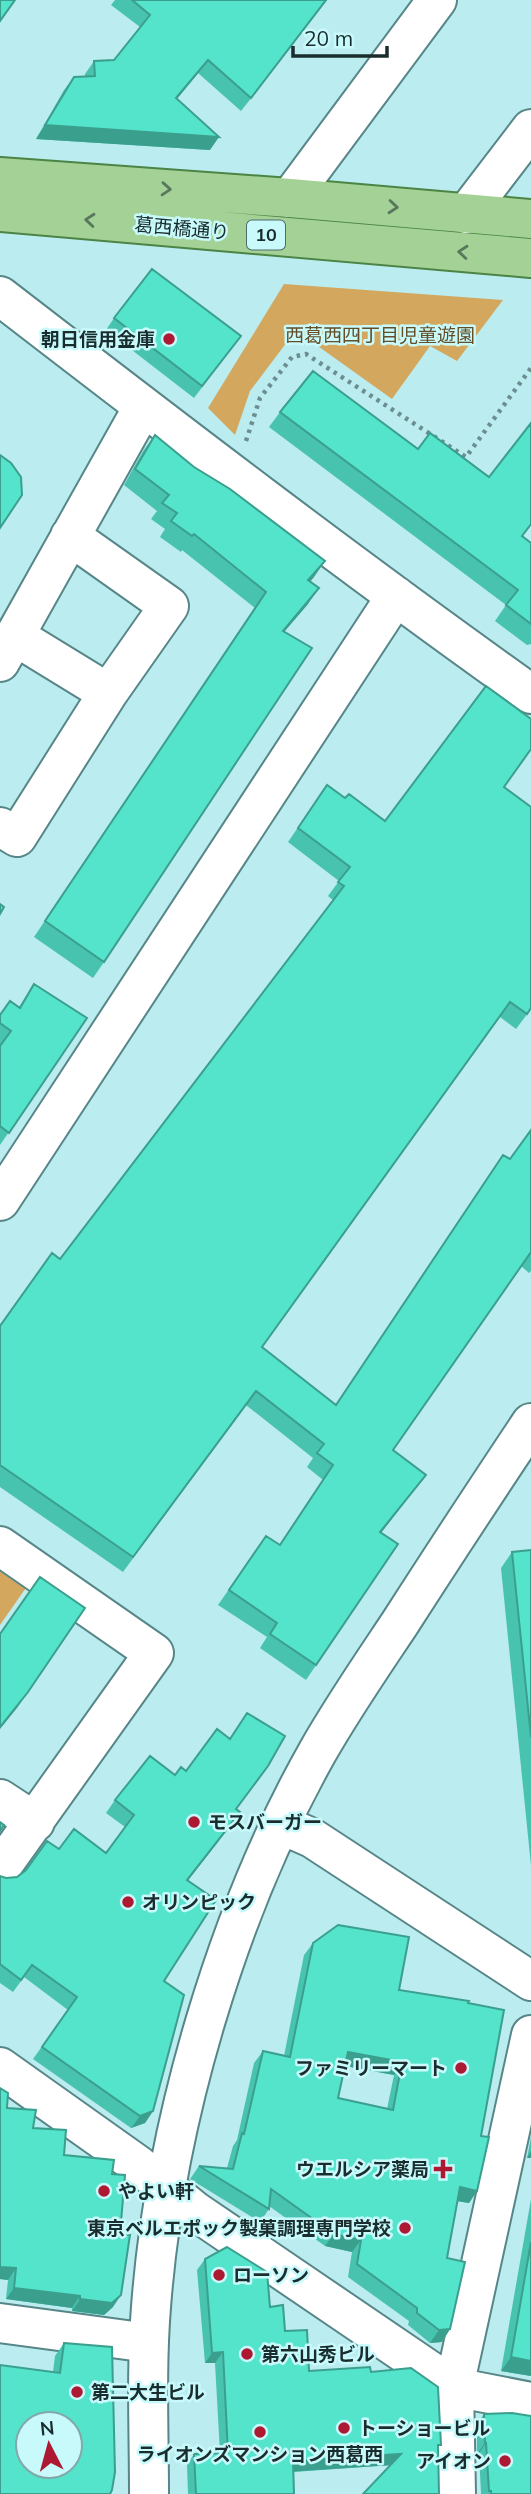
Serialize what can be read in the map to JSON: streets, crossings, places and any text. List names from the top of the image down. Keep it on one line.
{"streets":{"main road":["葛西橋通り","10"]},"parks":["西葛西四丁目児童遊園"],"places":{"other":["朝日信用金庫","モスバーガー","オリンピック","ファミリーマート","やよい軒","東京ベルエポック製菓調理専門学校","ローソン","第六山秀ビル","第二大生ビル","トーショービル","ライオンズマンション西葛西","アイオン"],"health":["ウエルシア薬局"]},"scale_bar":"20 m","north":"top"}
